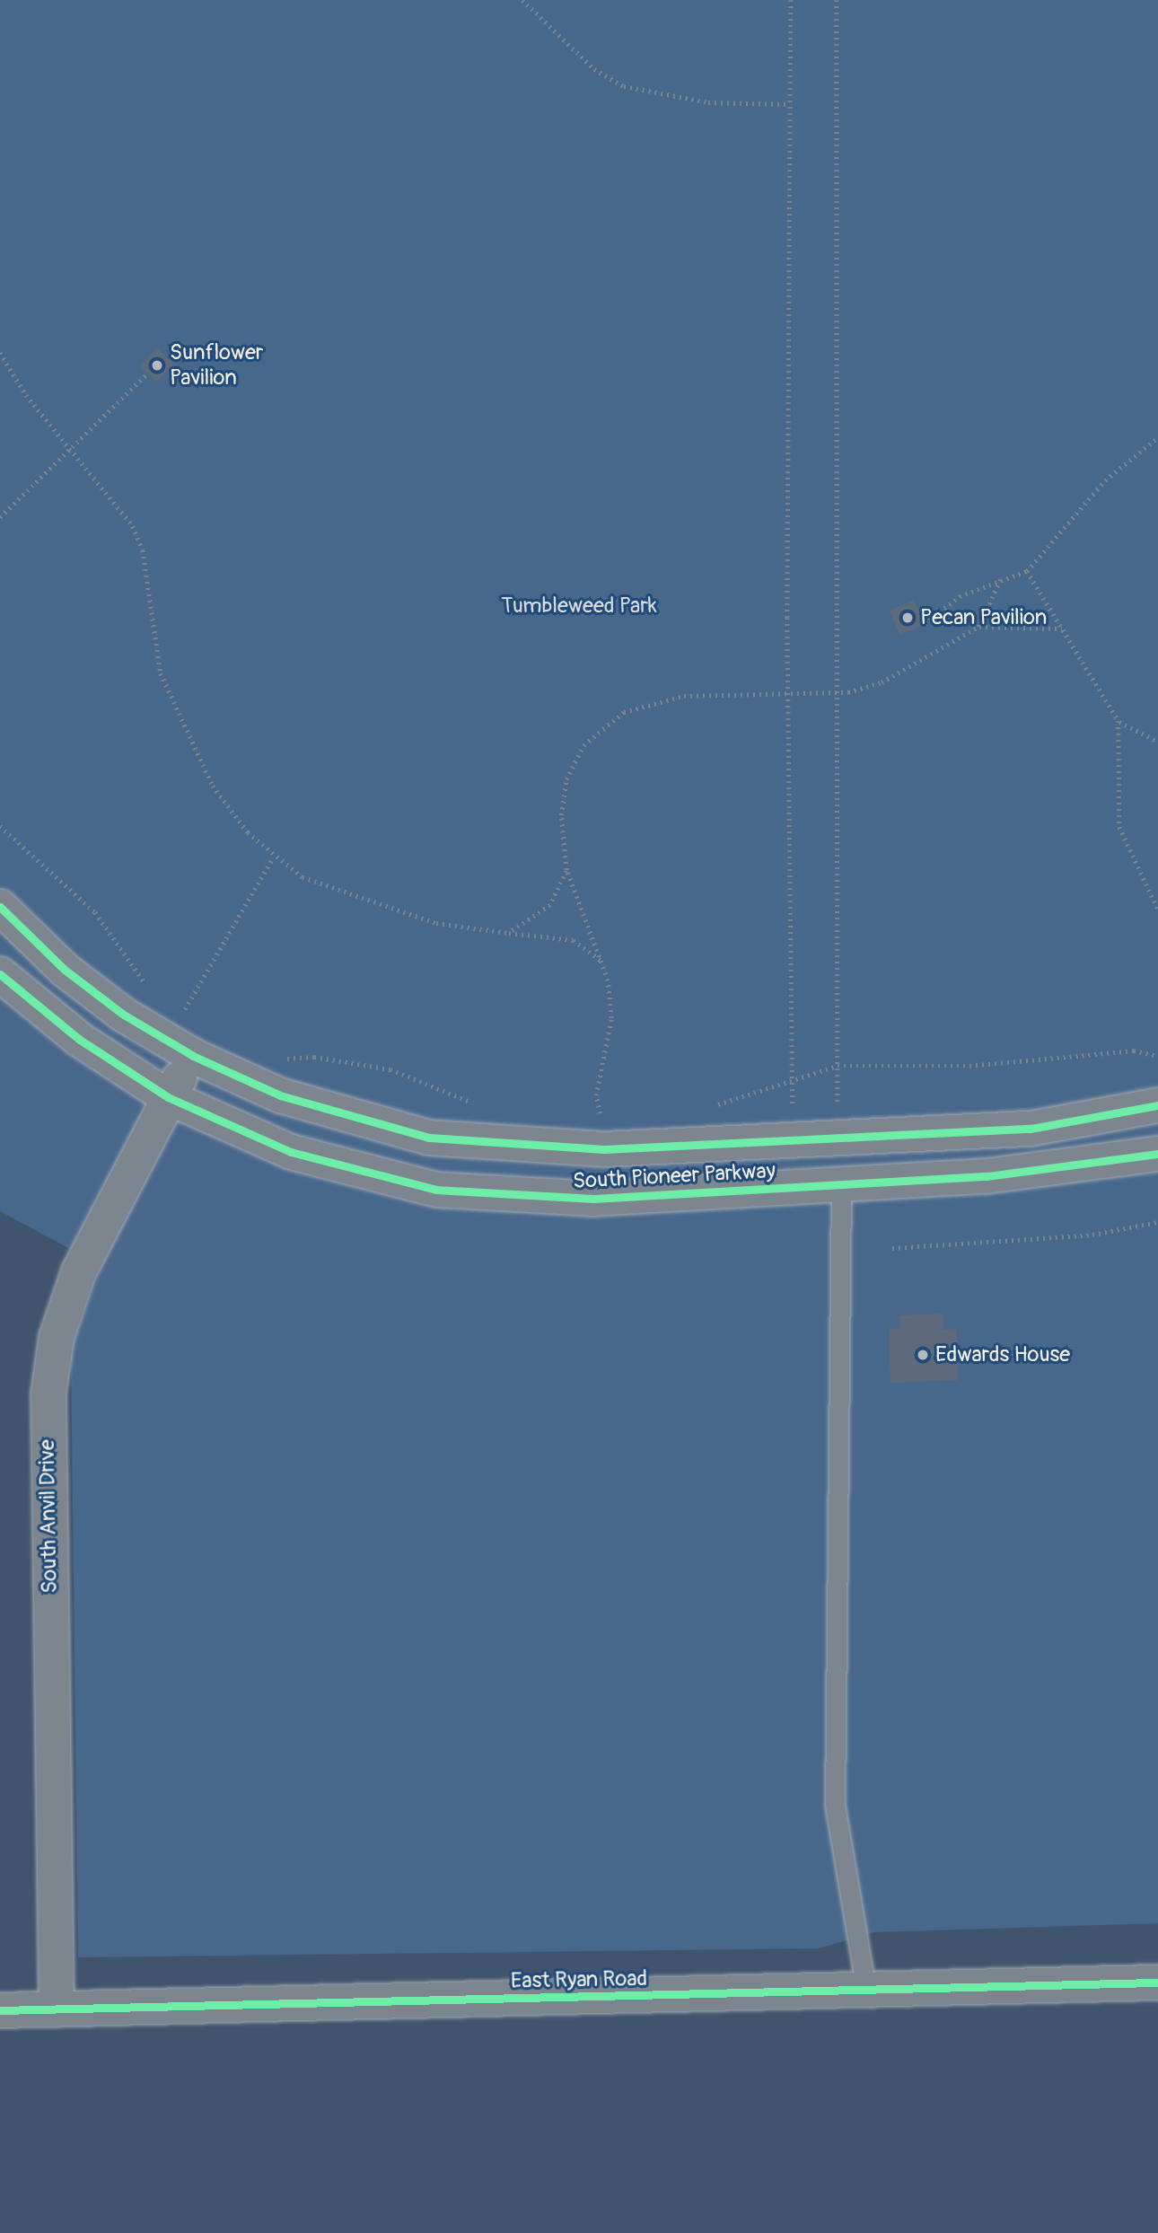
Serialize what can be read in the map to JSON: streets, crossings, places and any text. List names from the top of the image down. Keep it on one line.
{"streets":{"street":["South Pioneer Parkway","South Anvil Drive","East Ryan Road"]},"crossings":[["South Pioneer Parkway","South Anvil Drive"],["South Anvil Drive","East Ryan Road"]],"parks":["Tumbleweed Park"],"places":["Sunflower Pavilion","Pecan Pavilion","Edwards House"]}
